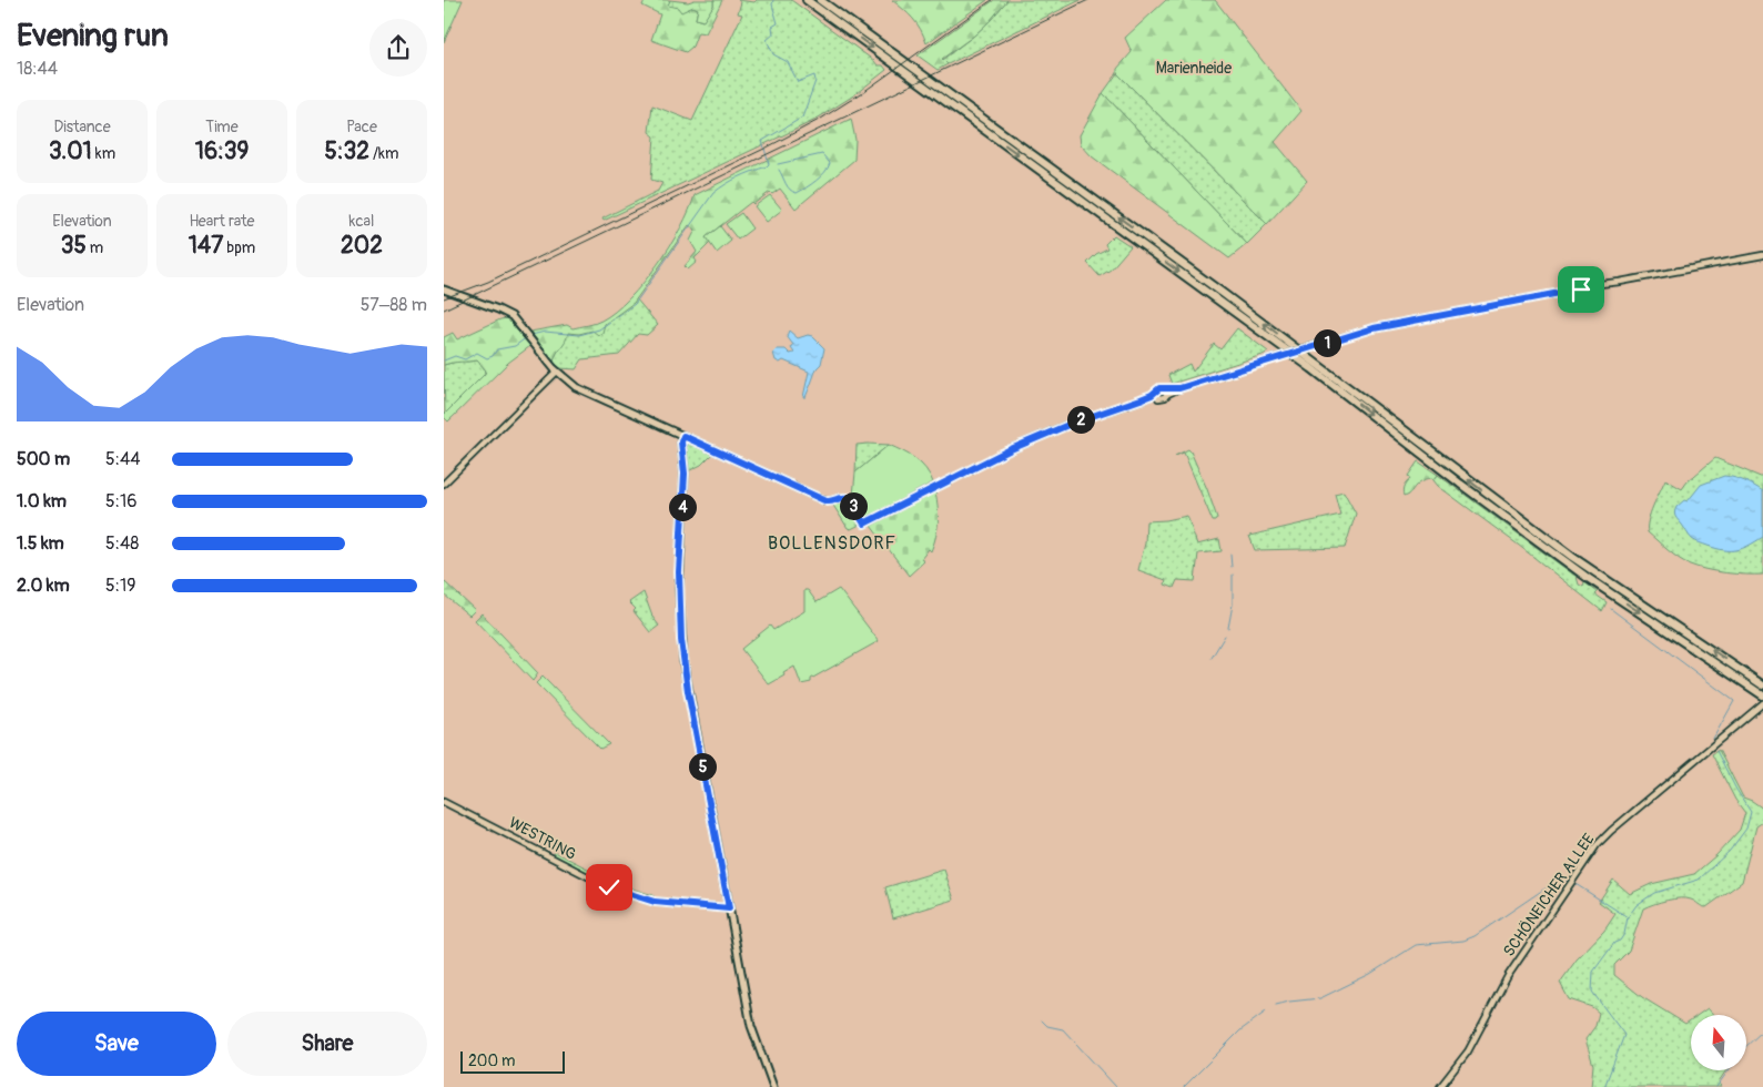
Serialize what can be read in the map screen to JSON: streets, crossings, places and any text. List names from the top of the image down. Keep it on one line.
{"streets":{"street":["WESTRING","SCHÖNEICHER ALLEE"]},"districts":["BOLLENSDORF"],"parks":["Marienheide"],"scale_bar":"200 m","north":"top","page":{"heading":["Evening run","18:44"],"stats":[["Distance","3.01 km"],["Time","16:39"],["Pace","5:32 /km"],["Elevation","35 m"],["Heart rate","147 bpm"],["kcal","202"]],"chart":["Elevation","57–88 m"],"pins":["1","2","3","4","5"],"list":[{"name":"500 m","note":"5:44"},{"name":"1.0 km","note":"5:16"},{"name":"1.5 km","note":"5:48"},{"name":"2.0 km","note":"5:19"}],"buttons":["Save","Share"],"scale":"200 m"}}
